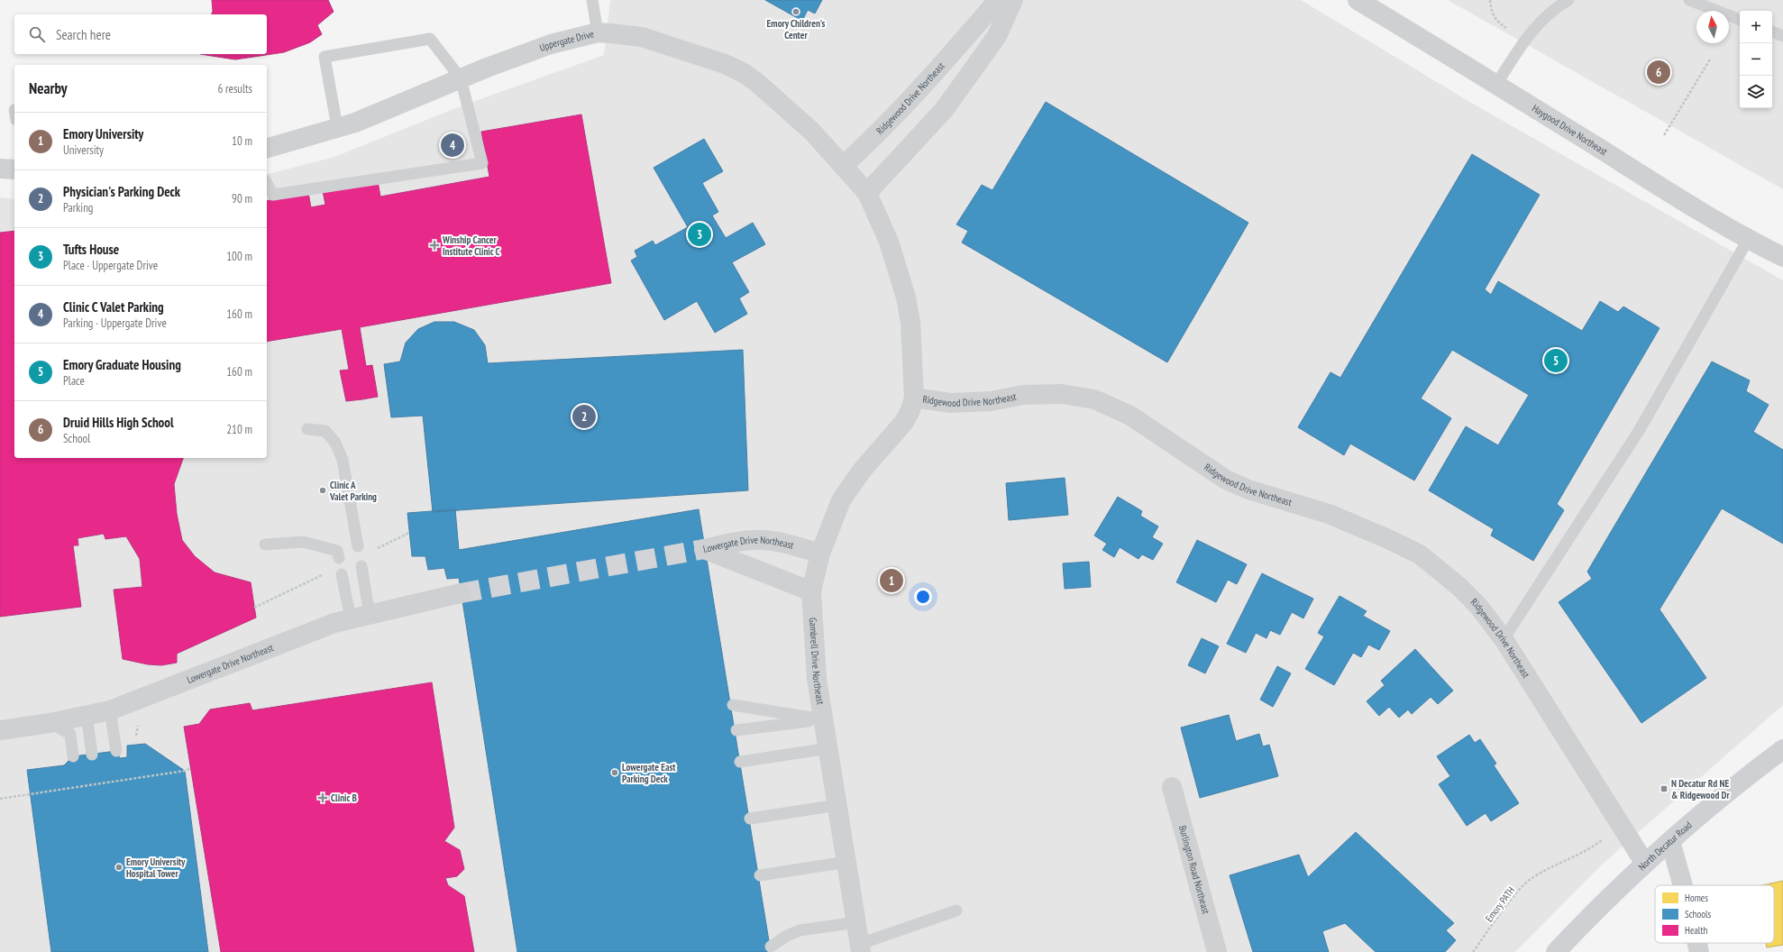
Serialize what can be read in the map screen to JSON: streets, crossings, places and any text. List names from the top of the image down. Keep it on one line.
{"streets":{"main road":["North Decatur Road"],"street":["Uppergate Drive","Ridgewood Drive Northeast","Haygood Drive Northeast","Lowergate Drive Northeast","Gambrell Drive Northeast","Burlington Road Northeast"],"path":["Emory PATH"]},"crossings":[["Uppergate Drive","Ridgewood Drive Northeast"],["Ridgewood Drive Northeast","Gambrell Drive Northeast"],["Ridgewood Drive Northeast","North Decatur Road"],["Lowergate Drive Northeast","Gambrell Drive Northeast"]],"places":{"other":["Emory Children's Center","Clinic A Valet Parking","Lowergate East Parking Deck","Emory University Hospital Tower"],"health":["Winship Cancer Institute Clinic C","Clinic B"],"transit":["N Decatur Rd NE & Ridgewood Dr"]},"legend":["Homes","Schools","Health"],"north":"top","page":{"map_buttons":["+","−"],"search":"Search here","pins":["6","4","3","5","2","1"],"heading":["Nearby","6 results"],"list":[{"mark":"1","name":"Emory University","note":"University","value":"10 m"},{"mark":"2","name":"Physician's Parking Deck","note":"Parking","value":"90 m"},{"mark":"3","name":"Tufts House","note":"Place · Uppergate Drive","value":"100 m"},{"mark":"4","name":"Clinic C Valet Parking","note":"Parking · Uppergate Drive","value":"160 m"},{"mark":"5","name":"Emory Graduate Housing","note":"Place","value":"160 m"},{"mark":"6","name":"Druid Hills High School","note":"School","value":"210 m"}]}}
